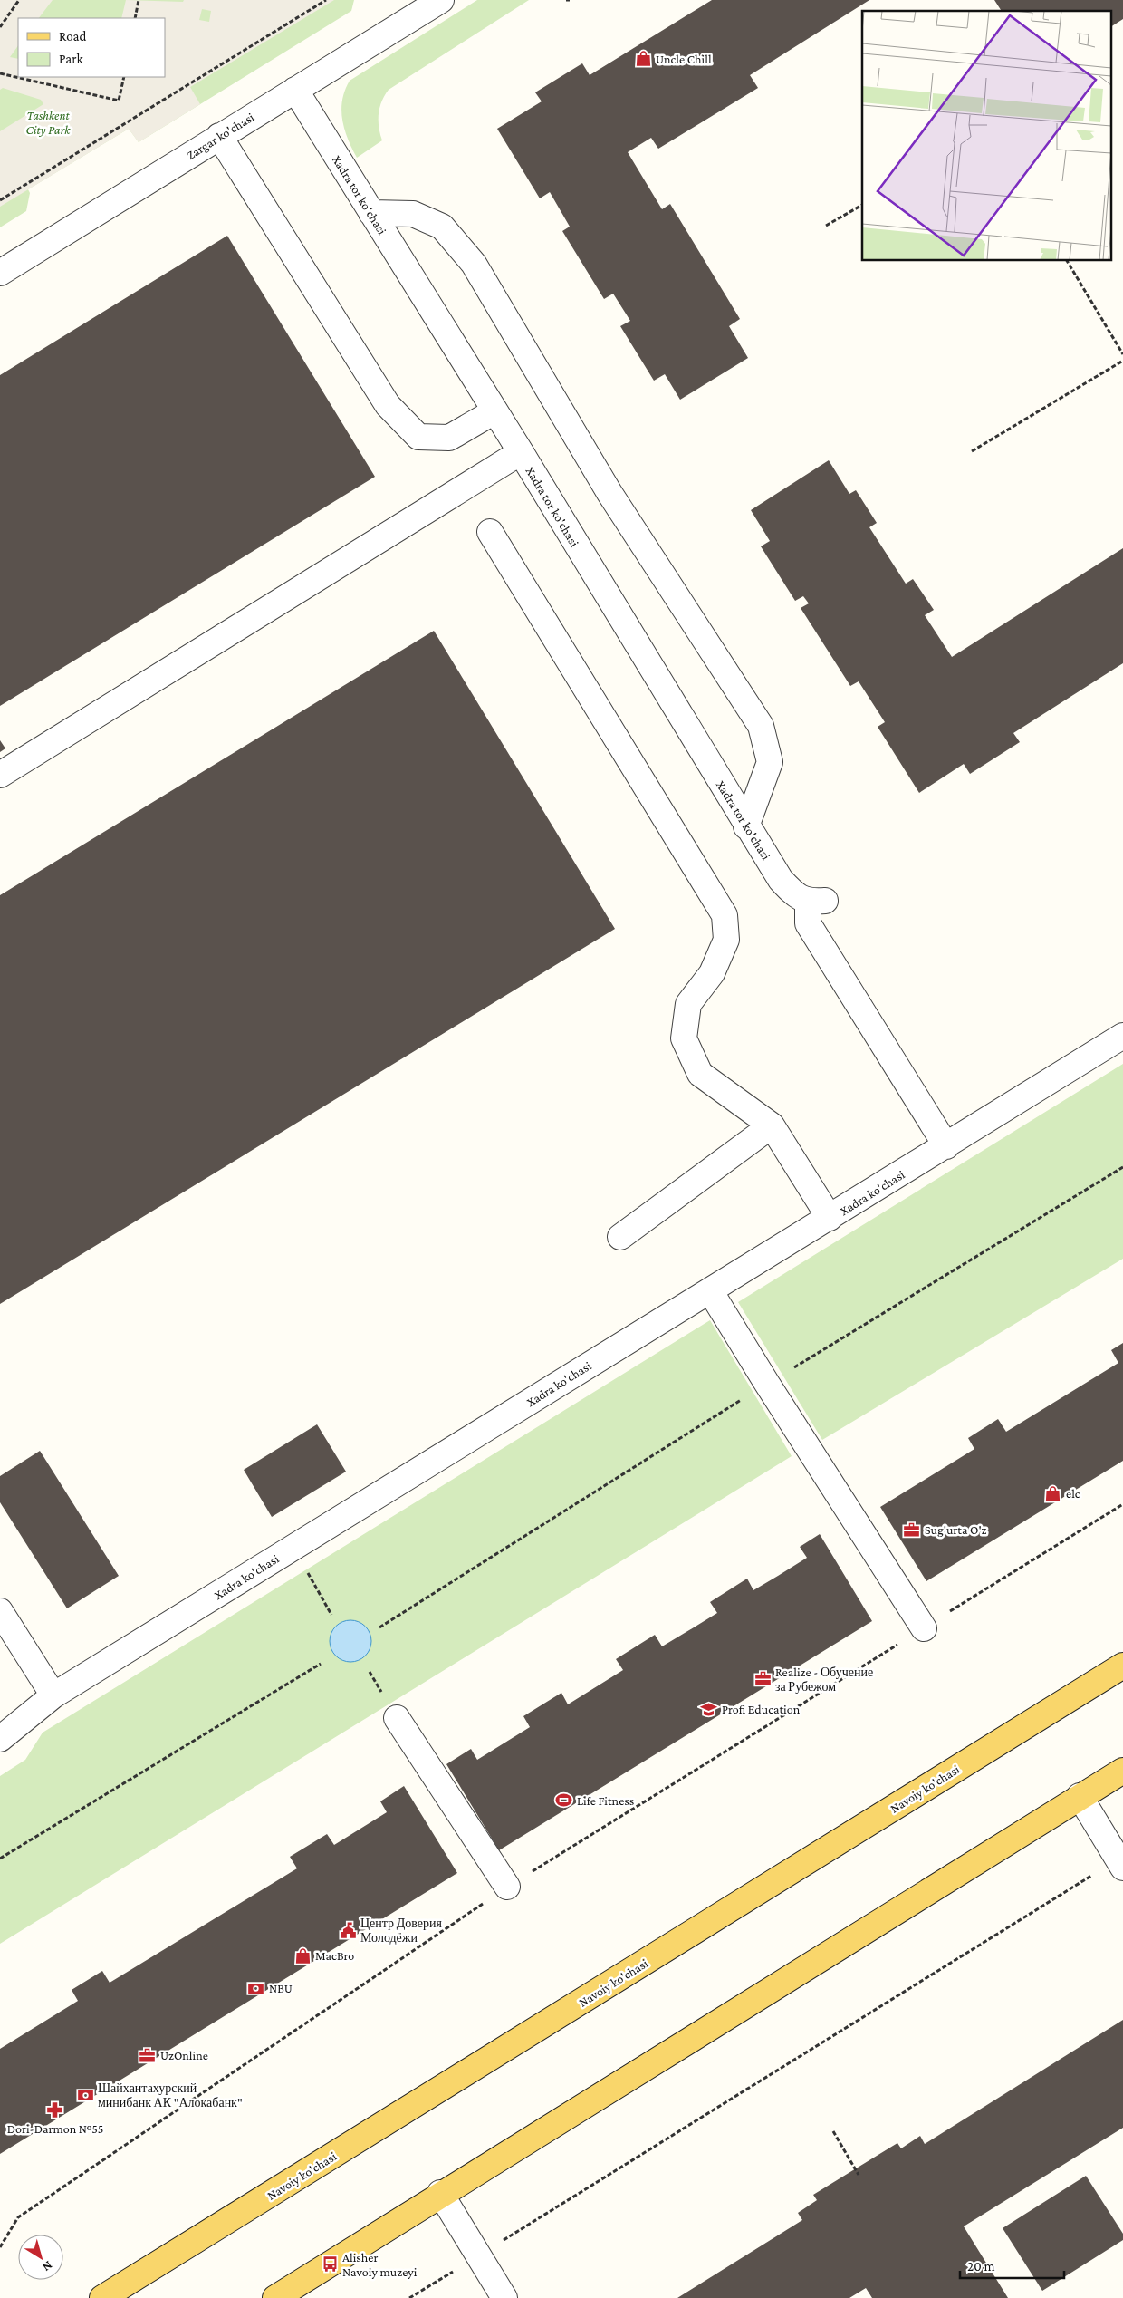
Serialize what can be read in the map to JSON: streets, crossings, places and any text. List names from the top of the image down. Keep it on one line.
{"streets":{"main road":["Navoiy ko'chasi"],"street":["Zargar ko'chasi","Xadra tor ko'chasi","Xadra ko'chasi"]},"crossings":[["Zargar ko'chasi","Xadra tor ko'chasi"],["Xadra tor ko'chasi","Xadra ko'chasi"]],"parks":["Tashkent City Park"],"places":{"shop":["Uncle Chill","elc","MacBro"],"office":["Sug'urta O'z","Realize - Обучение за Рубежом","UzOnline"],"school or university":["Profi Education"],"sports":["Life Fitness"],"public building":["Центр Доверия Молодёжи"],"bank":["NBU","Шайхантахурский минибанк АК \"Алокабанк\""],"pharmacy":["Dori-Darmon №55"],"bus stop":["Alisher Navoiy muzeyi"]},"legend":["Road","Park"],"scale_bar":"20 m","north":"bottom right"}
